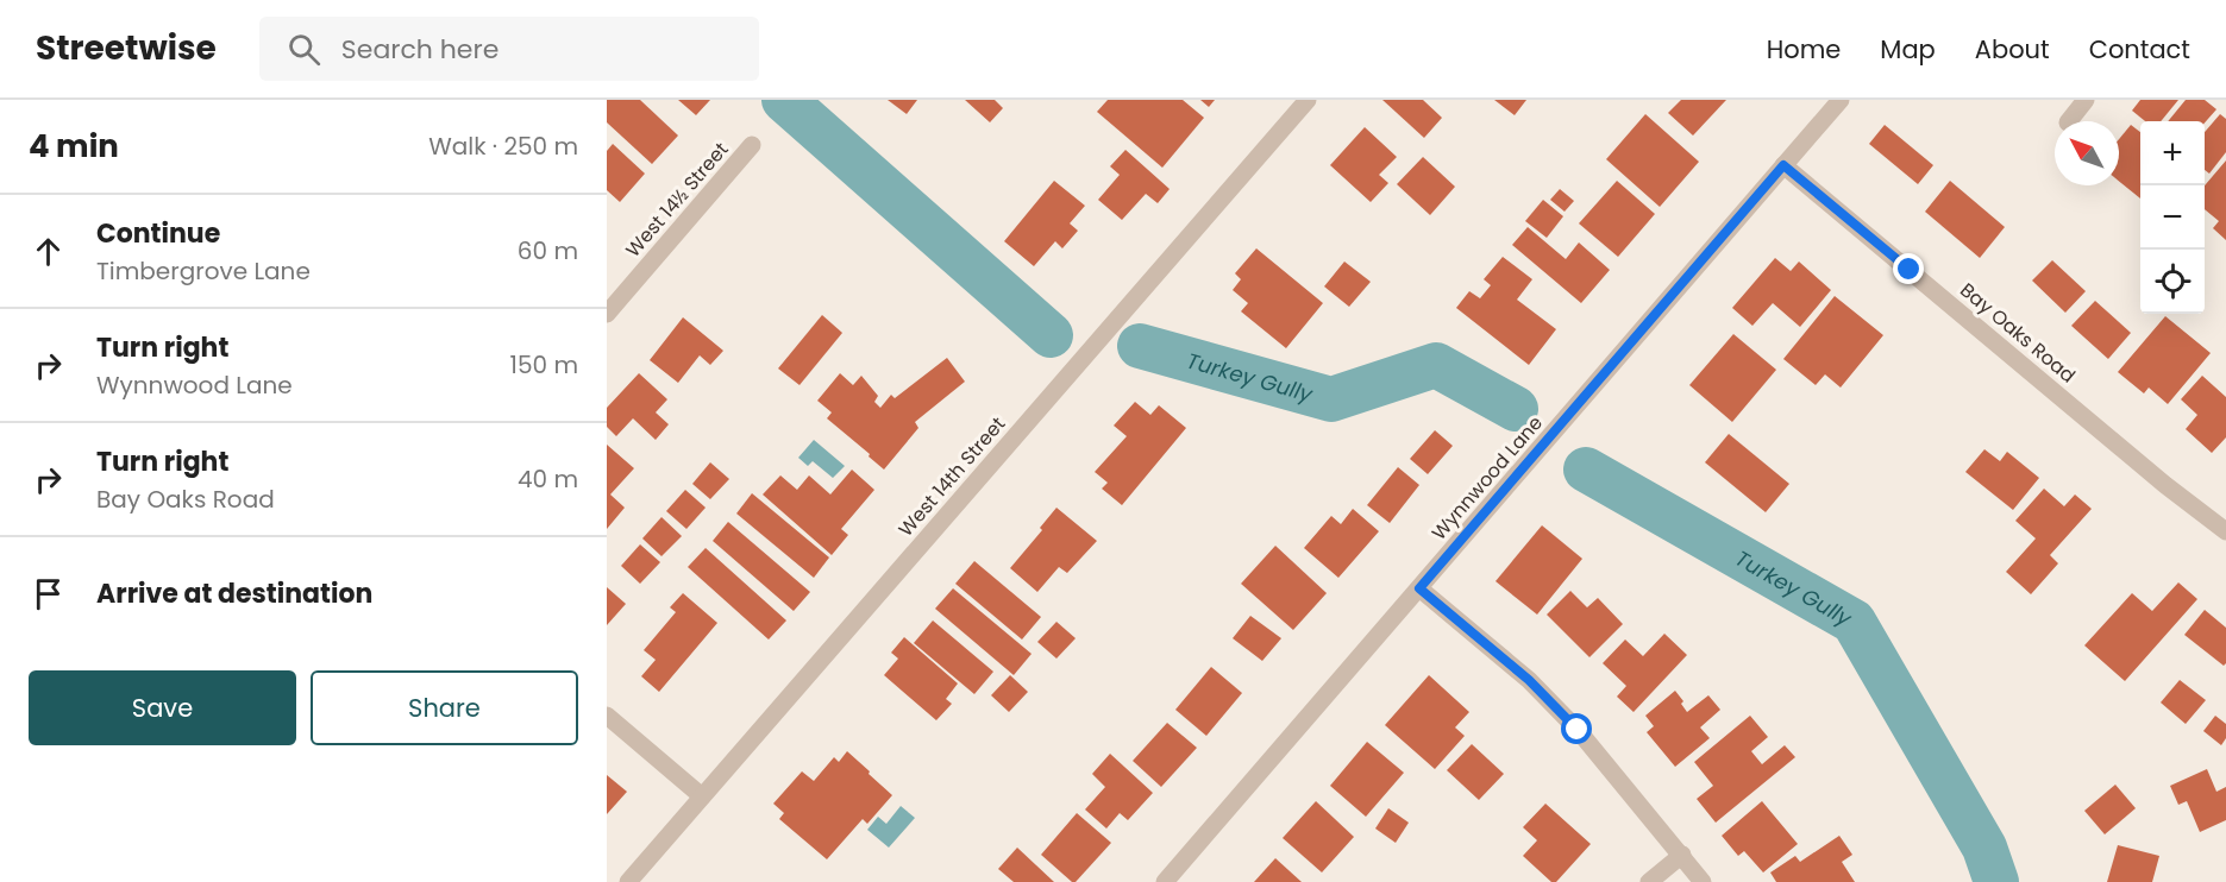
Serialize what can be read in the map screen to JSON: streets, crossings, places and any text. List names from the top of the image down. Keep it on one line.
{"streets":{"street":["West 14½ Street","Bay Oaks Road","West 14th Street","Wynnwood Lane"]},"crossings":[["Bay Oaks Road","Wynnwood Lane"]],"water":["Turkey Gully"],"north":"top left","page":{"header":"Streetwise","search":"Search here","nav":["Home","Map","About","Contact"],"heading":["4 min","Walk · 250 m"],"map_buttons":["+","−"],"list":[["Continue","Timbergrove Lane","60 m"],["Turn right","Wynnwood Lane","150 m"],["Turn right","Bay Oaks Road","40 m"],"Arrive at destination"],"buttons":["Save","Share"]}}
